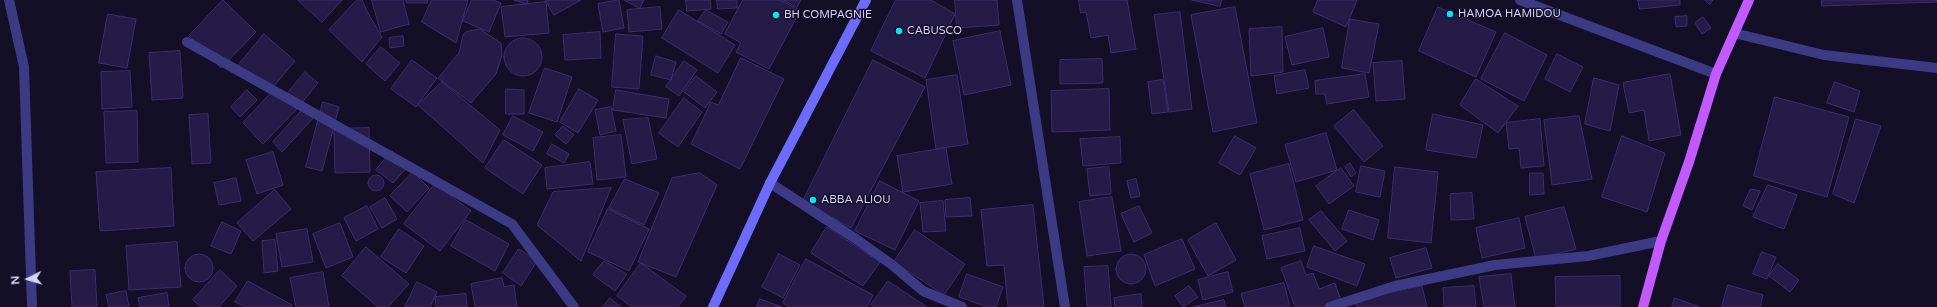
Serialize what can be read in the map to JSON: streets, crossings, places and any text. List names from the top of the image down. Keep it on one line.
{"places":["HAMOA HAMIDOU","BH COMPAGNIE","CABUSCO","ABBA ALIOU"],"north":"left"}
